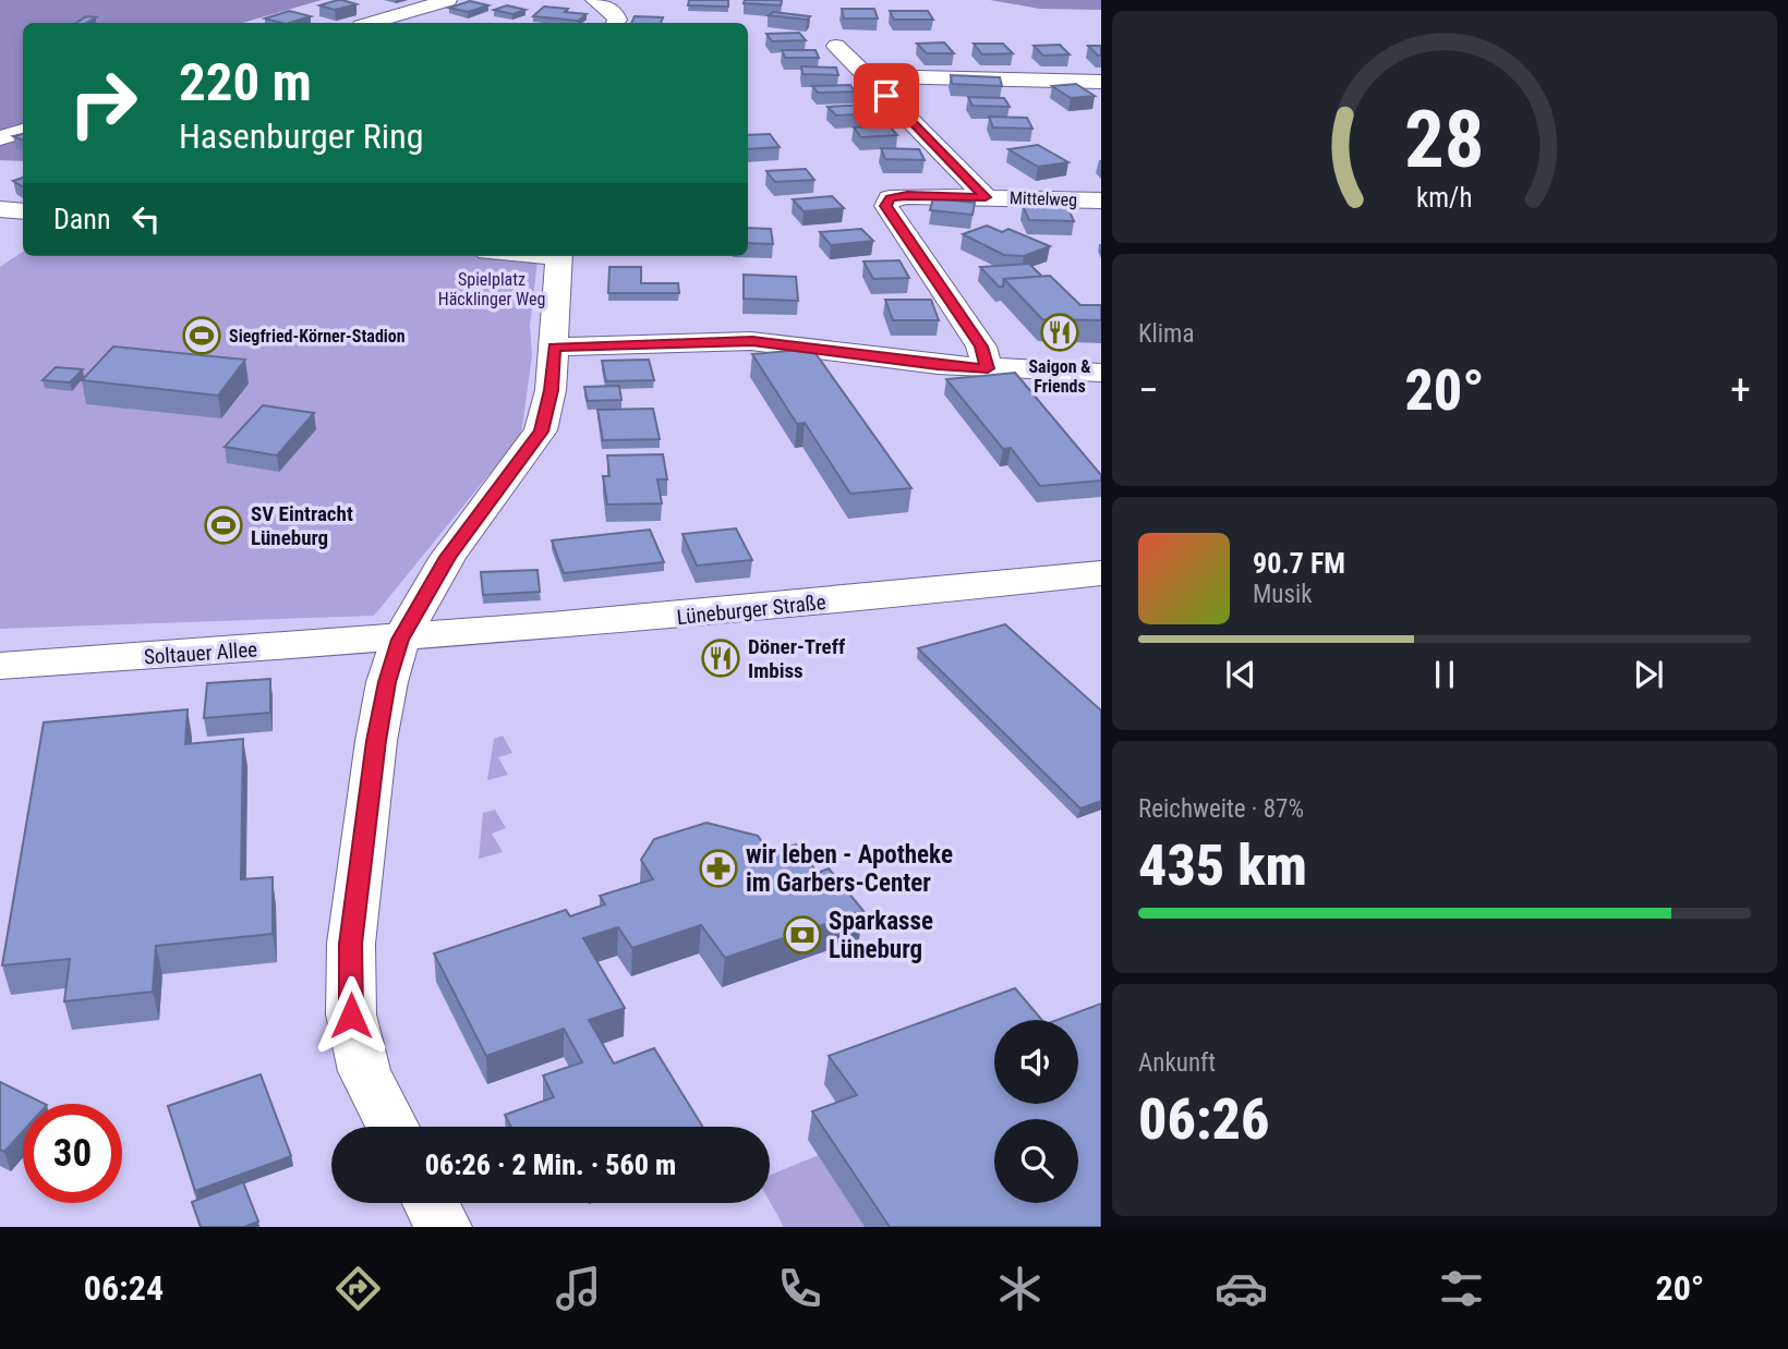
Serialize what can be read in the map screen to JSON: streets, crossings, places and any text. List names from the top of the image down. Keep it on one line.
{"streets":{"street":["Mittelweg","Lüneburger Straße","Soltauer Allee"]},"crossings":[["Lüneburger Straße","Soltauer Allee"]],"parks":["Spielplatz Häcklinger Weg"],"places":{"restaurant":["Saigon & Friends","Döner-Treff Imbiss"],"sports":["Siegfried-Körner-Stadion","SV Eintracht Lüneburg"],"pharmacy":["wir leben - Apotheke im Garbers-Center"],"bank":["Sparkasse Lüneburg"]},"page":{"turn":["220 m","Hasenburger Ring"],"then":"Dann","tile":["Klima",["Reichweite · 87%","435 km"],["Ankunft","06:26"]],"heat":["−","20°","+"],"song":["90.7 FM","Musik"],"limit":"30","trip":"06:26 · 2 Min. · 560 m","tabs":["06:24","20°"],"gauge":["28","km/h"]}}
